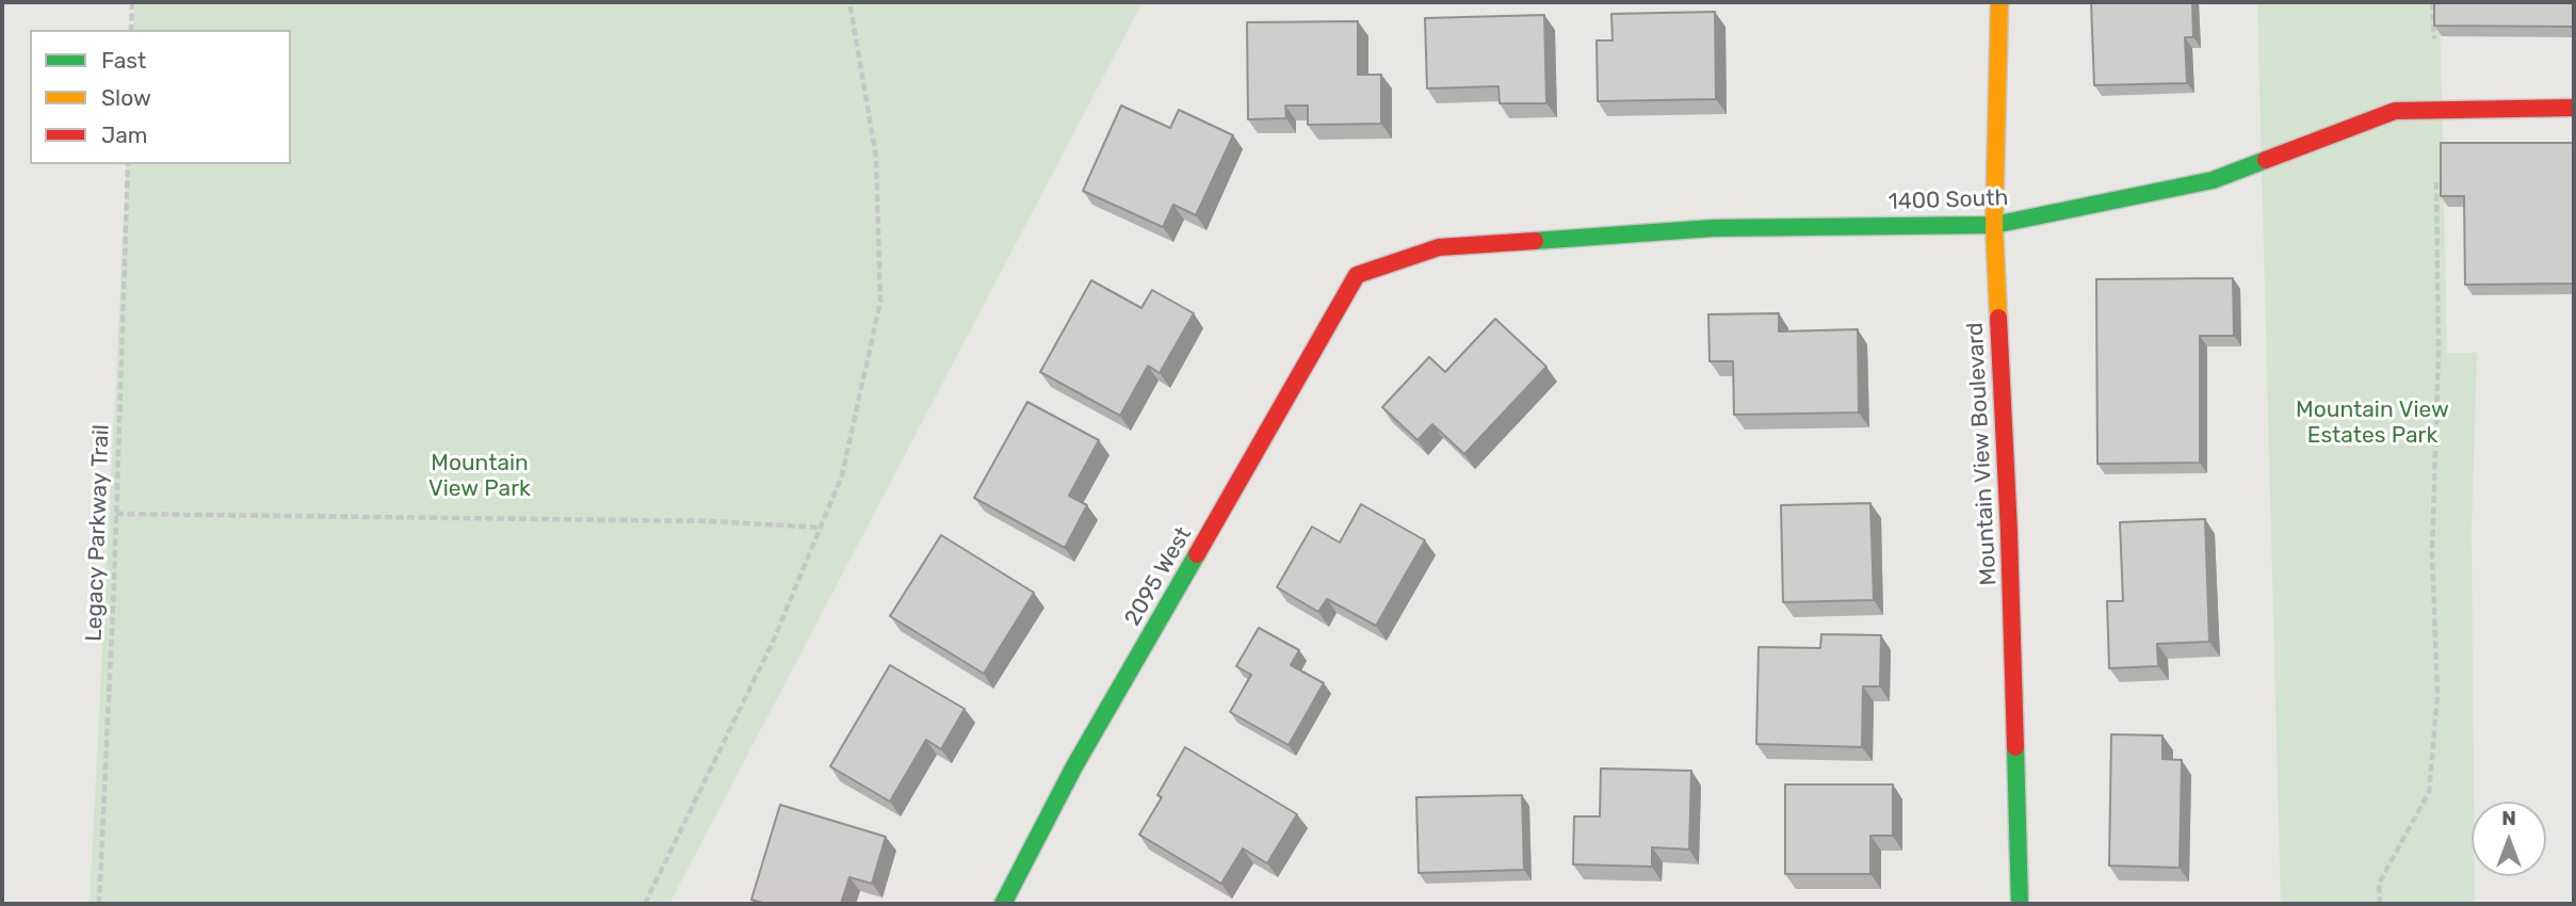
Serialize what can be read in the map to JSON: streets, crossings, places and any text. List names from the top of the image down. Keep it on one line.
{"streets":{"street":["1400 South","Mountain View Boulevard","2095 West"],"path":["Legacy Parkway Trail"]},"crossings":[["1400 South","Mountain View Boulevard"],["1400 South","2095 West"]],"parks":["Mountain View Estates Park","Mountain View Park"],"legend":["Fast","Slow","Jam"],"north":"top"}
